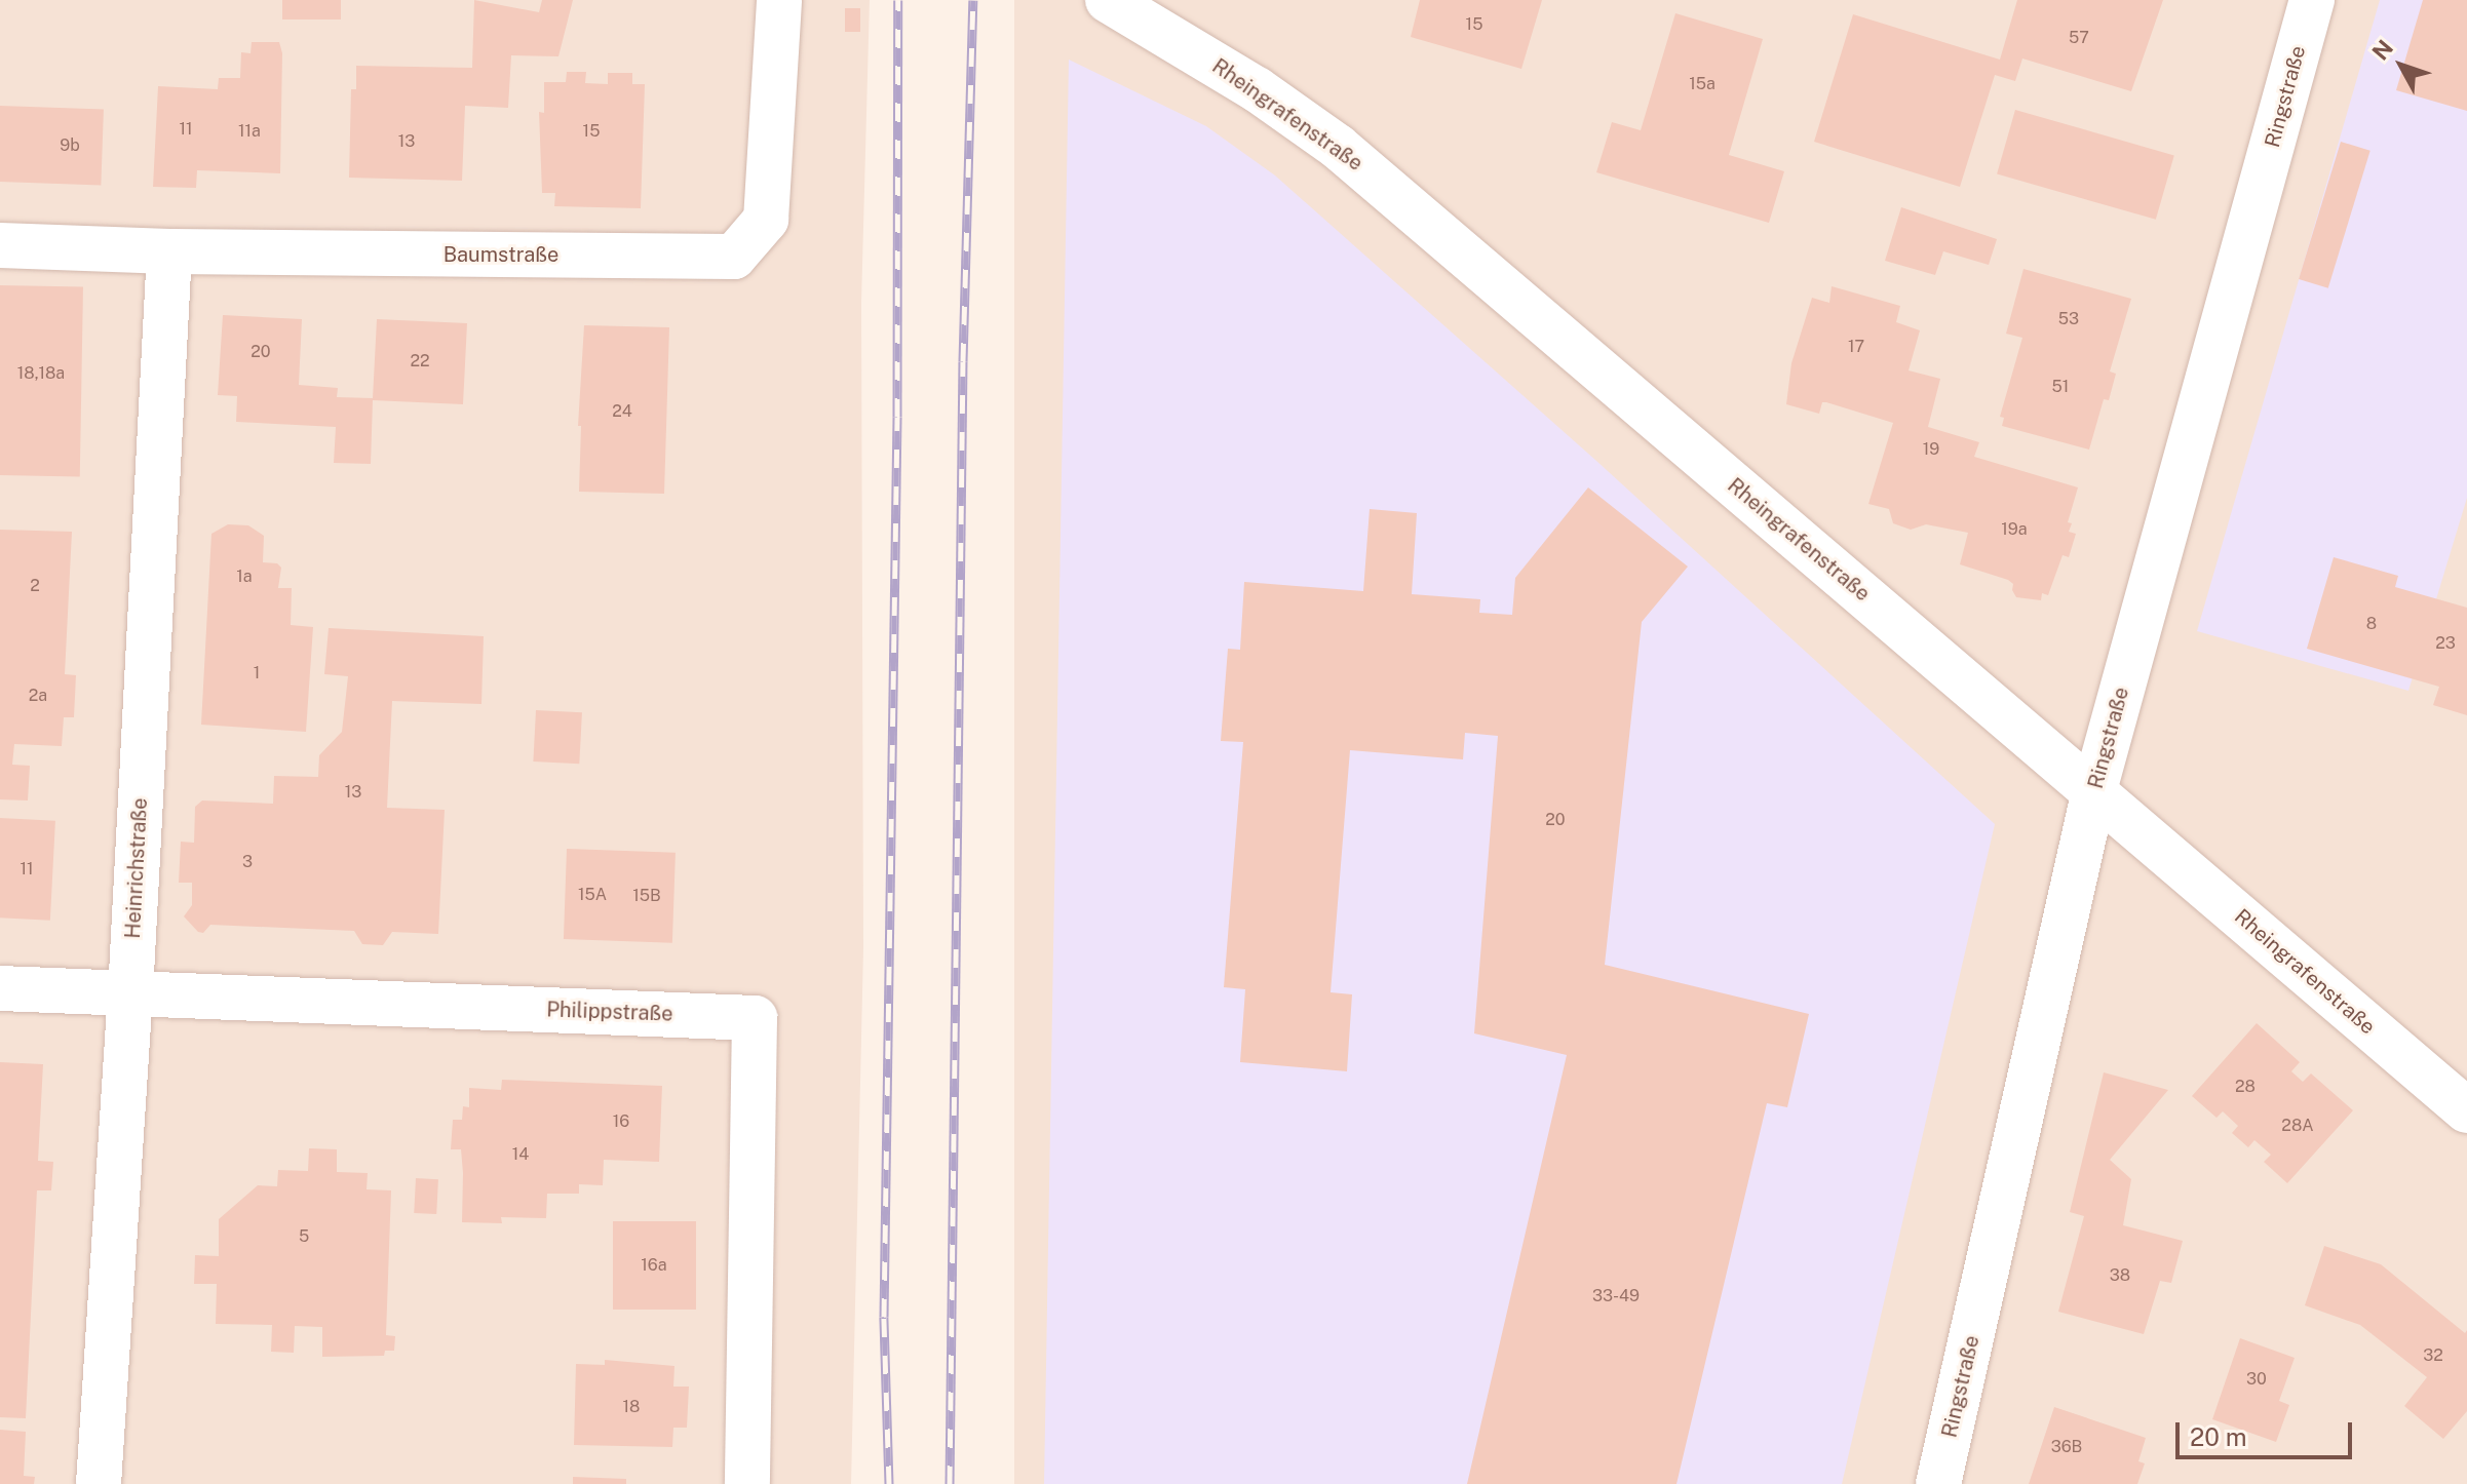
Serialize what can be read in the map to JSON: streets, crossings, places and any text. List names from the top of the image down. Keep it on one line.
{"streets":{"street":["Ringstraße","Rheingrafenstraße","Baumstraße","Heinrichstraße","Philippstraße"]},"crossings":[["Ringstraße","Rheingrafenstraße"],["Baumstraße","Heinrichstraße"],["Heinrichstraße","Philippstraße"]],"house_numbers":["15","57","15a","11","11a","15","13","9b","53","17","20","22","18,18a","51","24","19","19a","1a","2","8","23","1","2a","13","20","3","11","15A","15B","28","16","28A","14","5","16a","38","33-49","32","30","18","36B"],"scale_bar":"20 m","north":"top left"}
